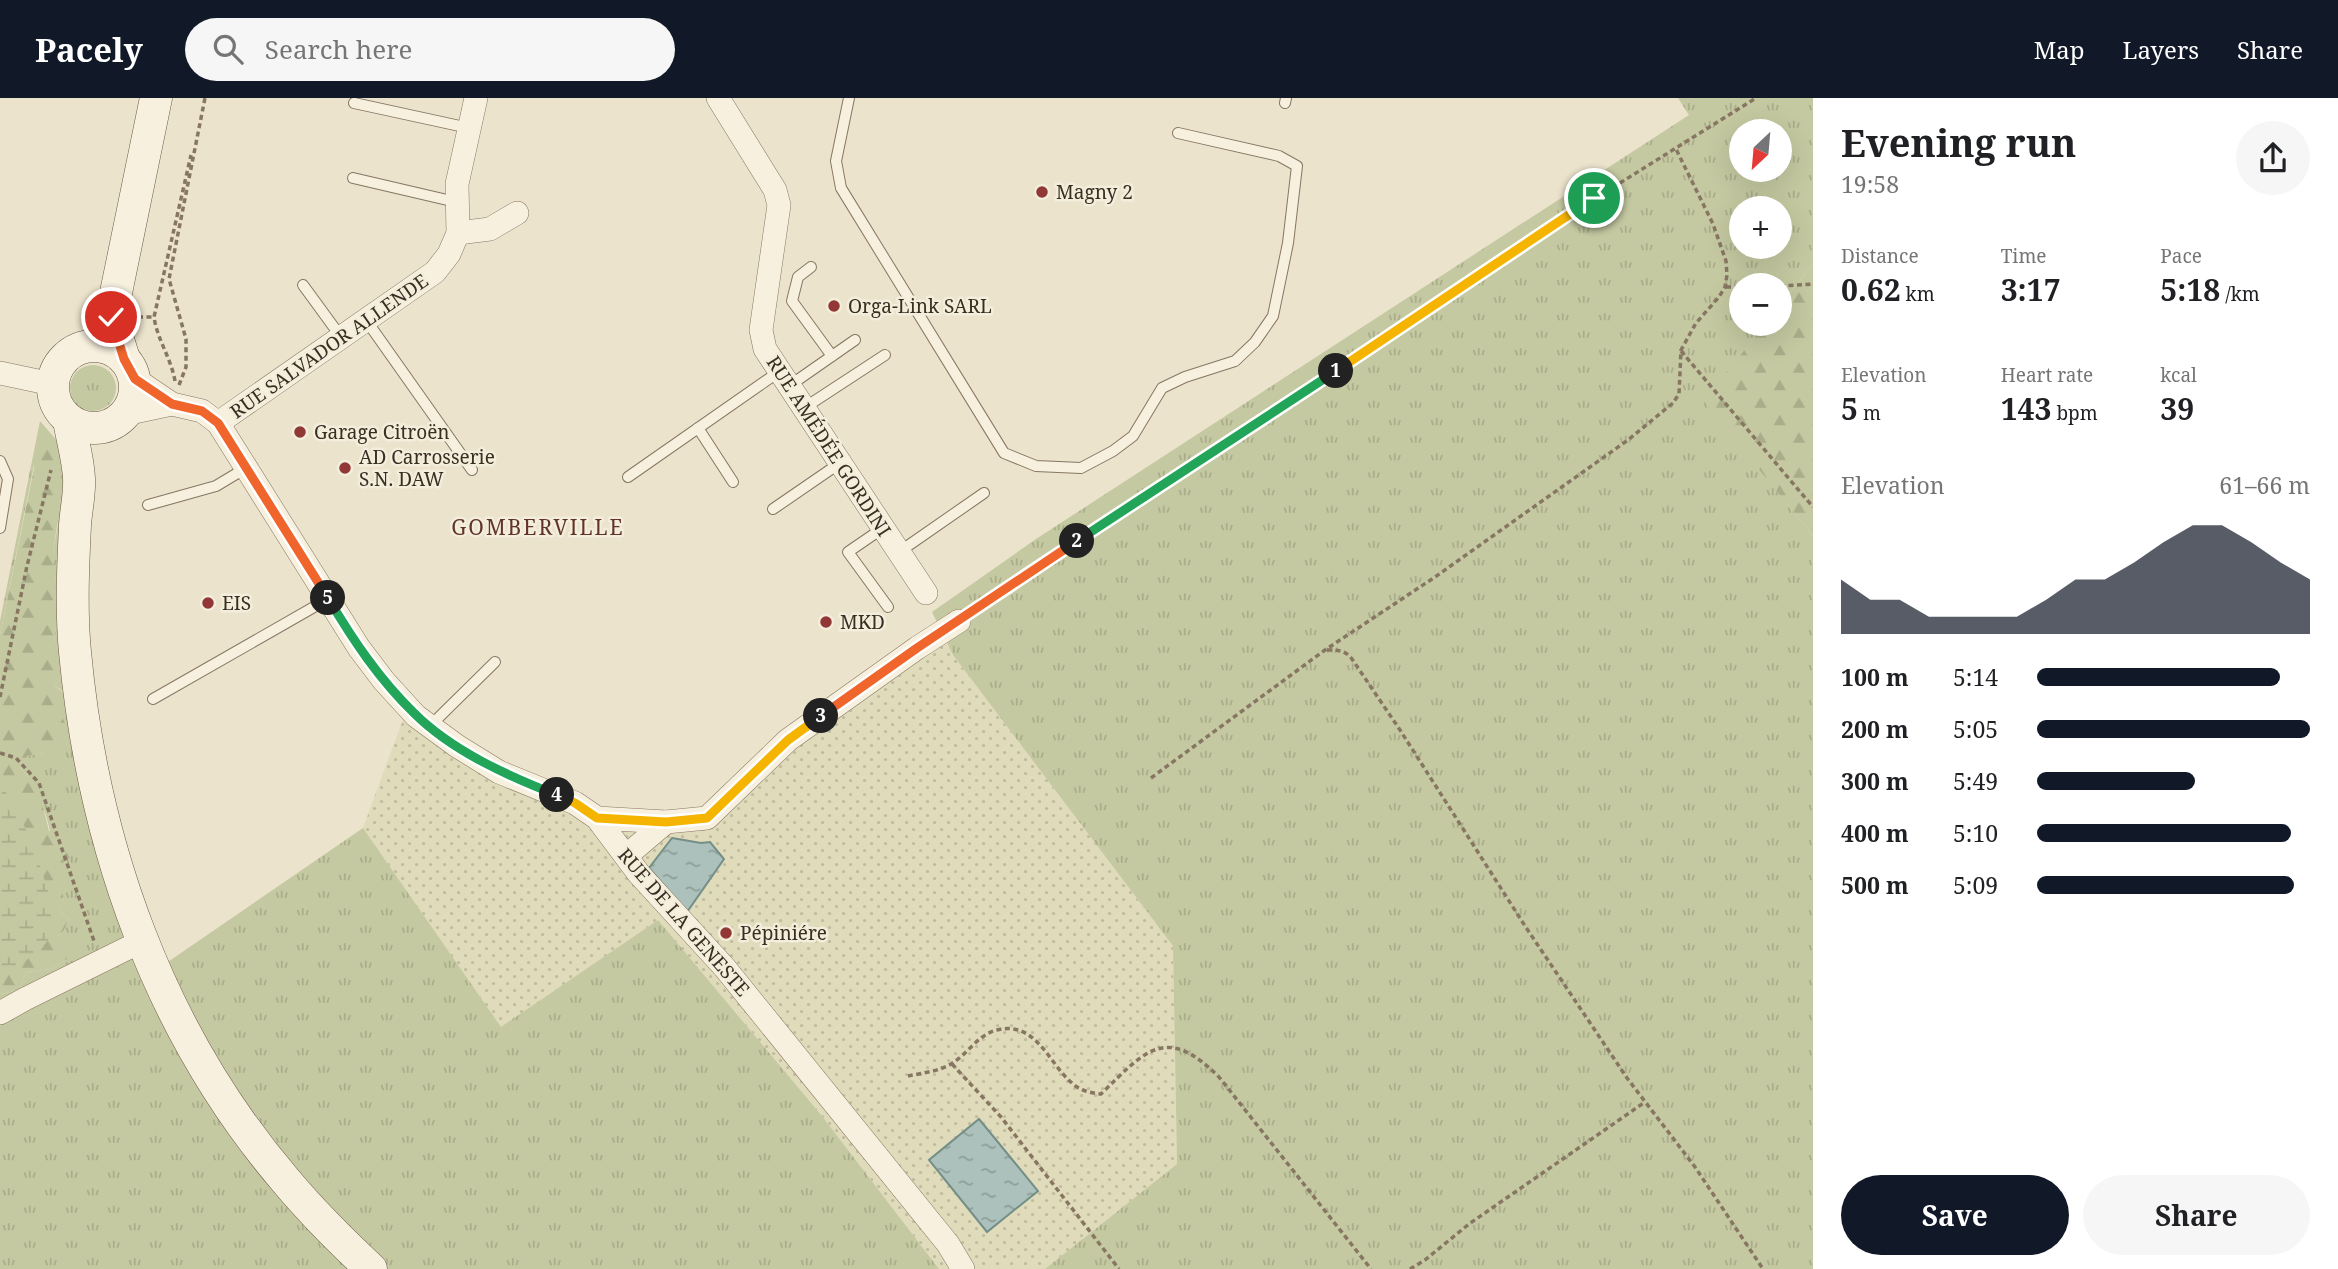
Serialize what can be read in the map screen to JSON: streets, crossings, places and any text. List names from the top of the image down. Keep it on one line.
{"streets":{"street":["RUE SALVADOR ALLENDE","RUE AMÉDÉE GORDINI","RUE DE LA GENESTE"]},"crossings":[["RUE SALVADOR ALLENDE","RUE DE LA GENESTE"]],"districts":["GOMBERVILLE"],"places":["Magny 2","Orga-Link SARL","Garage Citroën","AD Carrosserie S.N. DAW","EIS","MKD","Pépiniére"],"north":"bottom left","page":{"header":"Pacely","search":"Search here","nav":["Map","Layers","Share"],"heading":["Evening run","19:58"],"map_buttons":["+","−"],"stats":[["Distance","0.62 km"],["Time","3:17"],["Pace","5:18 /km"],["Elevation","5 m"],["Heart rate","143 bpm"],["kcal","39"]],"pins":["1","2","5","3","4"],"chart":["Elevation","61–66 m"],"list":[{"name":"100 m","note":"5:14"},{"name":"200 m","note":"5:05"},{"name":"300 m","note":"5:49"},{"name":"400 m","note":"5:10"},{"name":"500 m","note":"5:09"}],"buttons":["Save","Share"]}}
